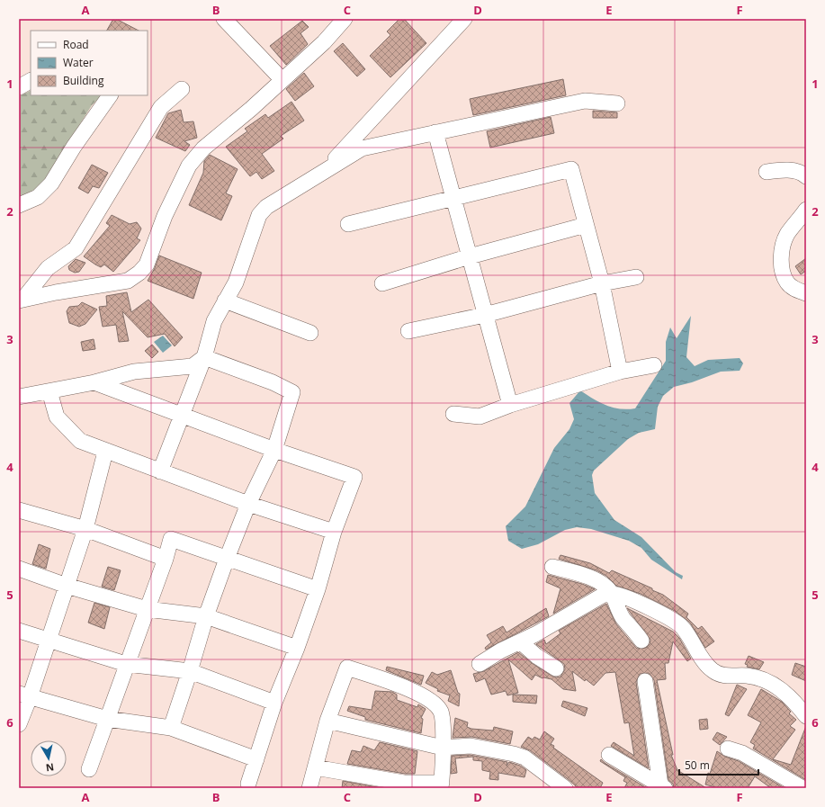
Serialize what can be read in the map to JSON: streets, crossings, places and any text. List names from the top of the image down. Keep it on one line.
{"legend":["Road","Water","Building"],"scale_bar":"50 m","north":"bottom","grid":{"columns":["A","B","C","D","E","F"],"rows":["1","2","3","4","5","6"]}}
